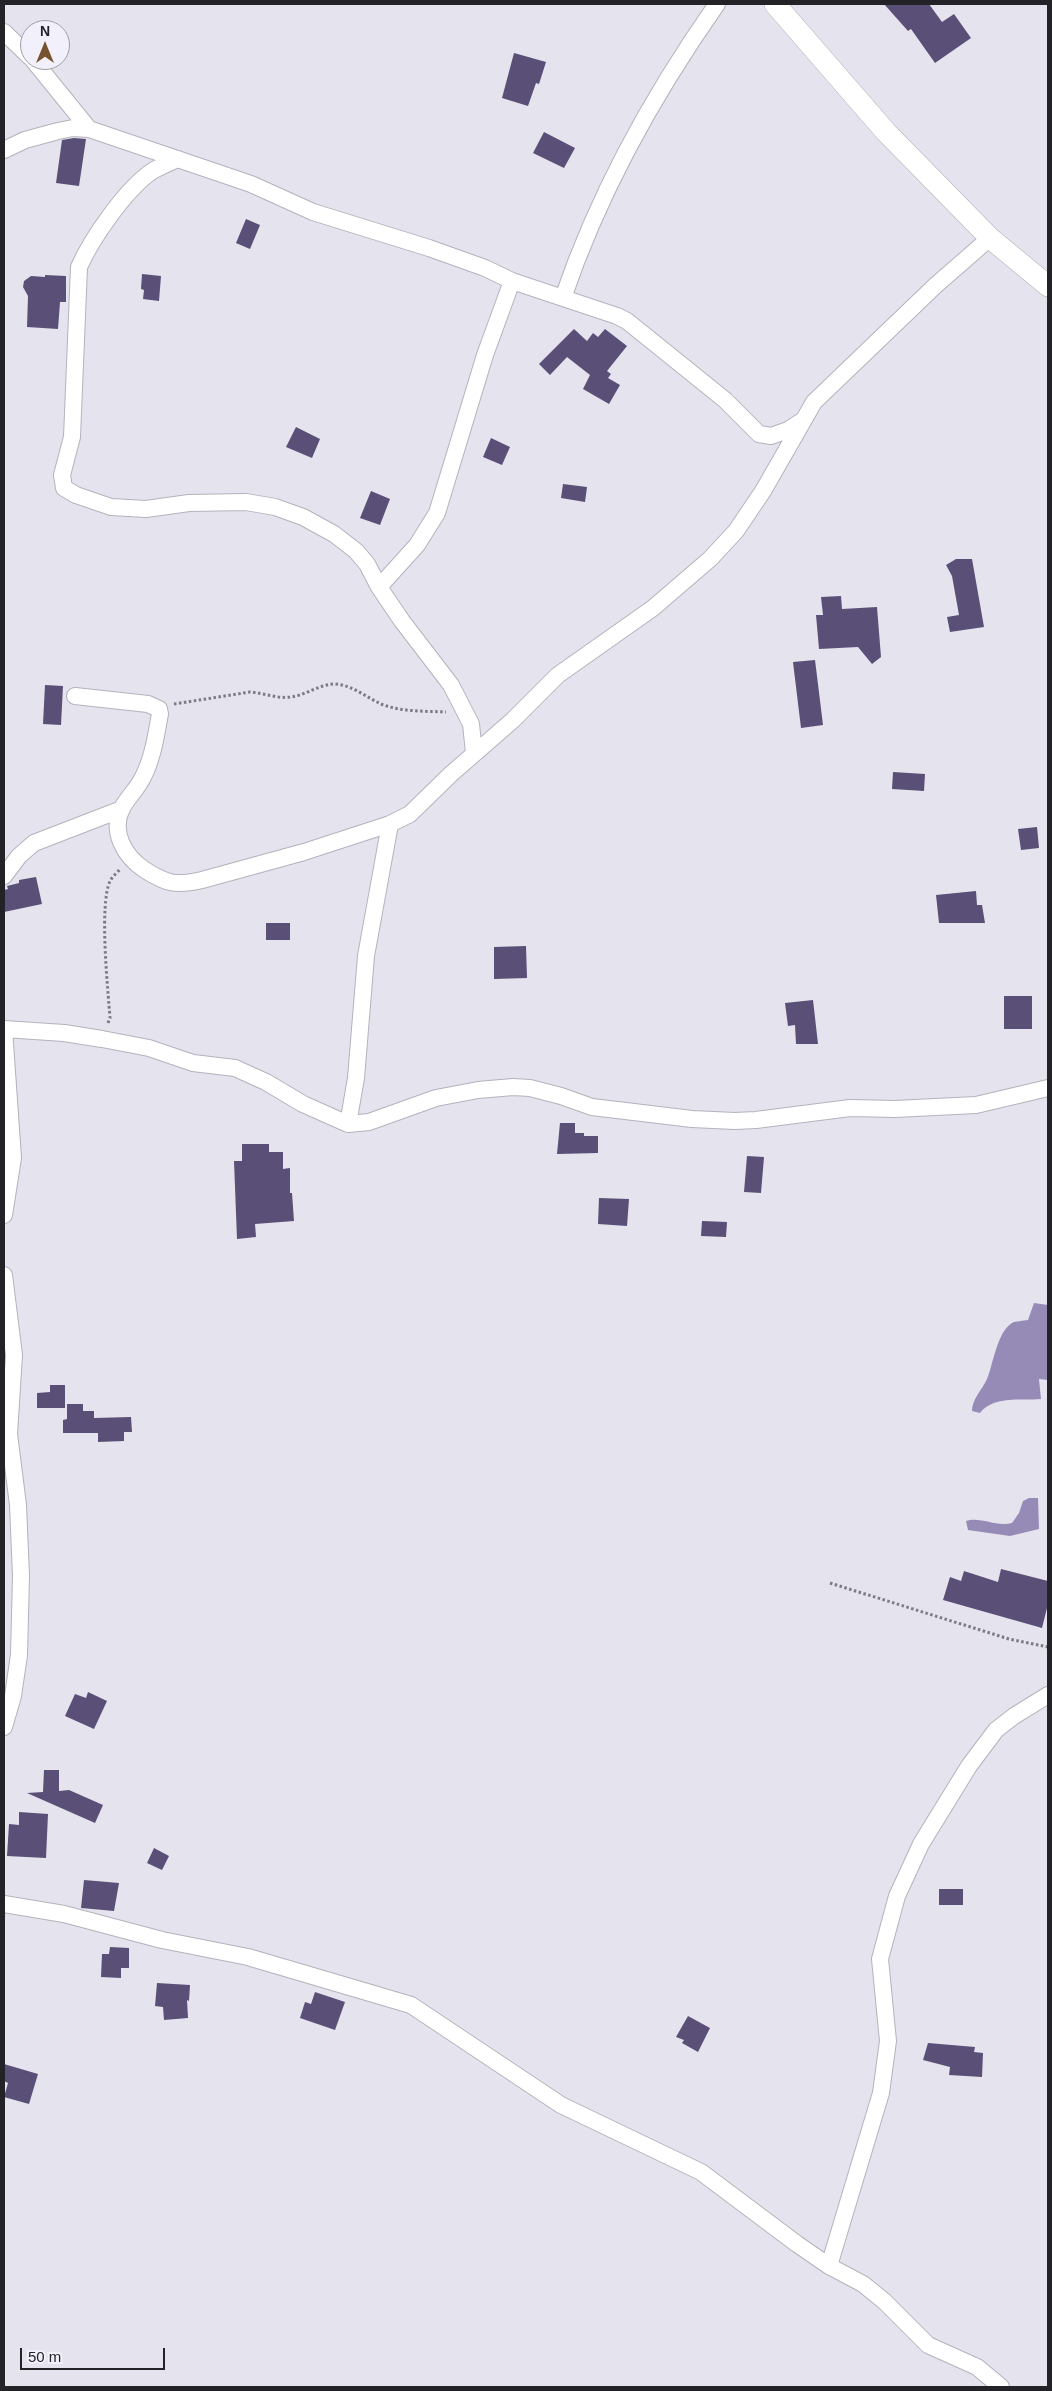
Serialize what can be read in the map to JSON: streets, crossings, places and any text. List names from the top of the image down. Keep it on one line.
{"scale_bar":"50 m","north":"top"}
